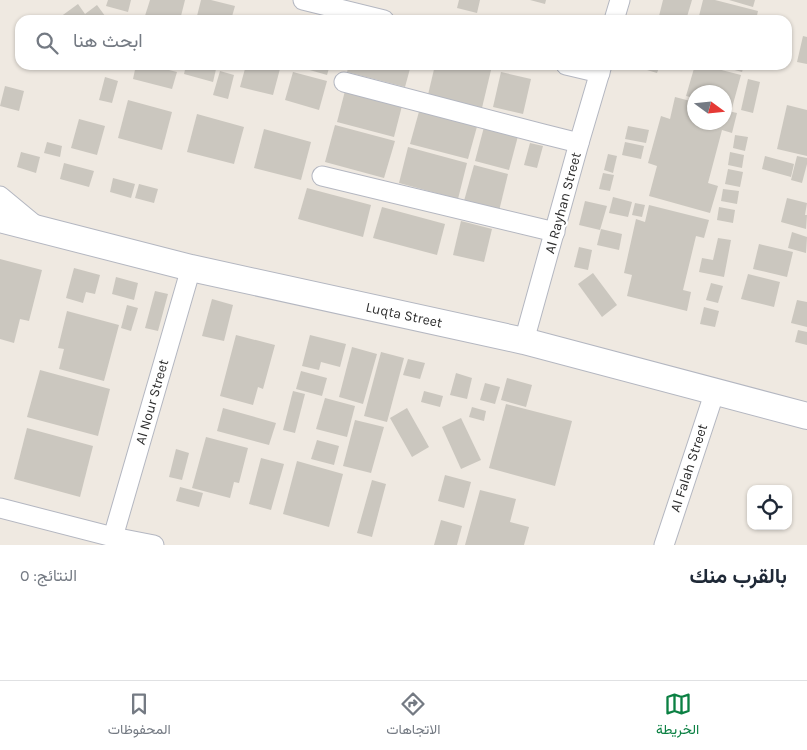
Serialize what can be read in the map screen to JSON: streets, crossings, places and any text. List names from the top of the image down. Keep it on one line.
{"streets":{"street":["Al Rayhan Street","Luqta Street","Al Nour Street","Al Falah Street"]},"crossings":[["Al Rayhan Street","Luqta Street"],["Luqta Street","Al Nour Street"],["Luqta Street","Al Falah Street"]],"north":"right","page":{"search":"ابحث هنا","heading":["بالقرب منك","النتائج: 0"],"nav":["الخريطة","الاتجاهات","المحفوظات"]}}
